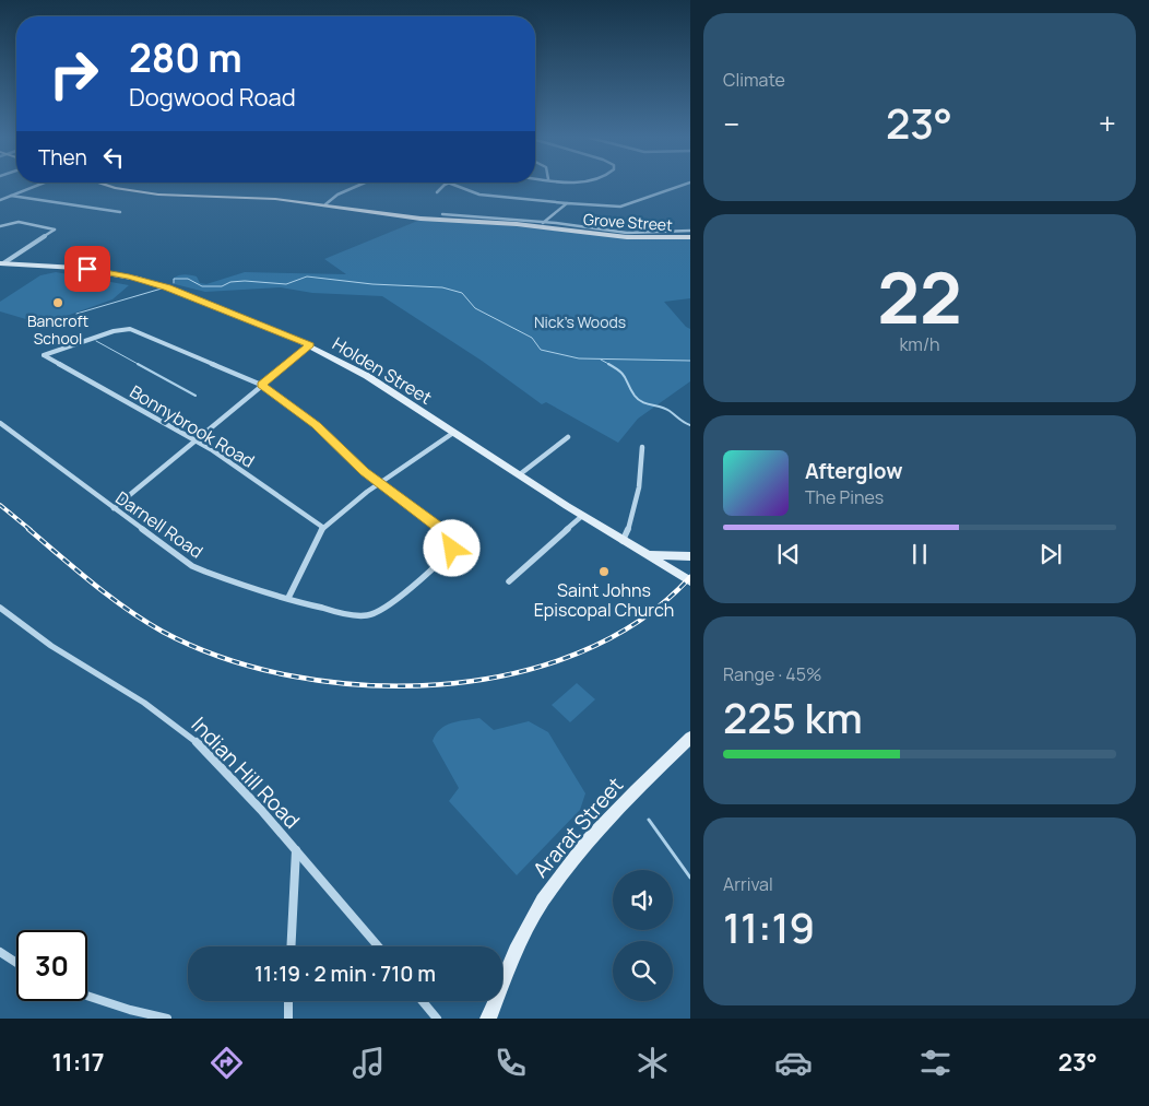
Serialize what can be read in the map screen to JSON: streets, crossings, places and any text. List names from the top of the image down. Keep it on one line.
{"streets":{"main road":["Grove Street","Holden Street","Ararat Street"],"street":["Bonnybrook Road","Darnell Road","Indian Hill Road"]},"parks":["Nick's Woods"],"places":["Bancroft School","Saint Johns Episcopal Church"],"page":{"tile":["Climate",["22","km/h"],["Range · 45%","225 km"],["Arrival","11:19"]],"turn":["280 m","Dogwood Road"],"heat":["−","23°","+"],"then":"Then","song":["Afterglow","The Pines"],"limit":"30","trip":"11:19 · 2 min · 710 m","tabs":["11:17","23°"]}}
